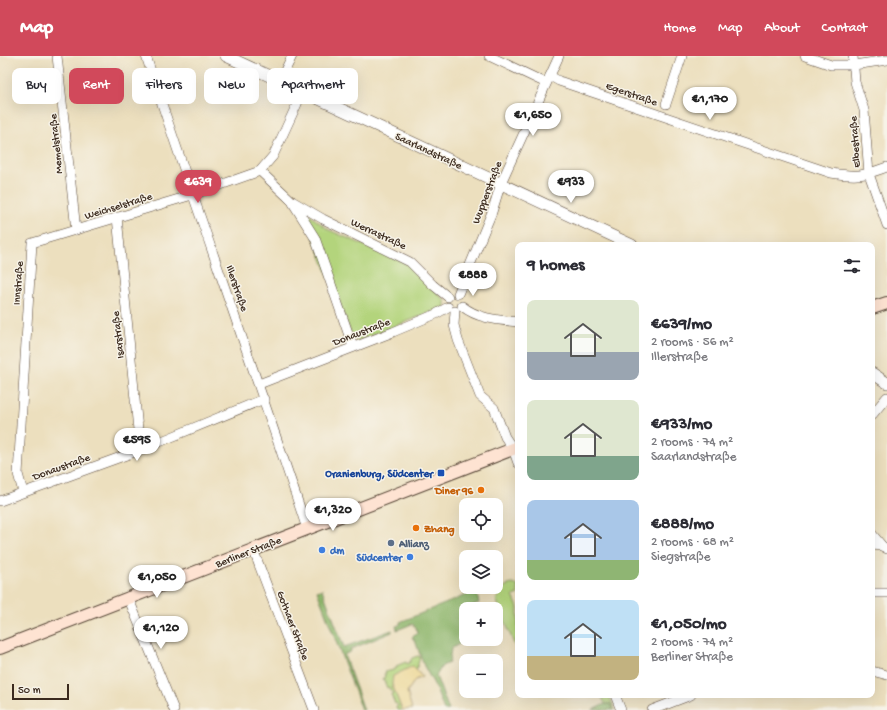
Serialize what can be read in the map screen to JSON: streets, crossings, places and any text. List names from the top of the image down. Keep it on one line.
{"streets":{"main road":["Berliner Straße"],"street":["Egerstraße","Elbestraße","Memelstraße","Saarlandstraße","Wupperstraße","Weichselstraße","Werrastraße","Innstraße","Illerstraße","Donaustraße","Isarstraße","Gothaer Straße"]},"crossings":[["Egerstraße","Elbestraße"],["Egerstraße","Wupperstraße"],["Memelstraße","Weichselstraße"],["Saarlandstraße","Wupperstraße"],["Weichselstraße","Werrastraße"],["Weichselstraße","Innstraße"],["Weichselstraße","Illerstraße"],["Weichselstraße","Isarstraße"],["Werrastraße","Donaustraße"],["Innstraße","Donaustraße"],["Illerstraße","Donaustraße"],["Illerstraße","Berliner Straße"],["Donaustraße","Isarstraße"],["Berliner Straße","Gothaer Straße"]],"places":{"transit":["Oranienburg, Südcenter"],"other":["Diner 96","Zhang","Allianz","dm","Südcenter"]},"scale_bar":"50 m","page":{"header":"Map","nav":["Home","Map","About","Contact"],"chip":["Buy","Rent","Filters","New","Apartment"],"price":["€1,170","€1,650","€639","€933","€888","€595","€1,320","€1,050","€1,120"],"heading":"9 homes","list":[{"name":"€639/mo","note":"2 rooms · 56 m² · Illerstraße"},{"name":"€933/mo","note":"2 rooms · 74 m² · Saarlandstraße"},{"name":"€888/mo","note":"2 rooms · 68 m² · Siegstraße"},{"name":"€1,050/mo","note":"2 rooms · 74 m² · Berliner Straße"}],"map_buttons":["+","−"],"scale":"50 m"}}
